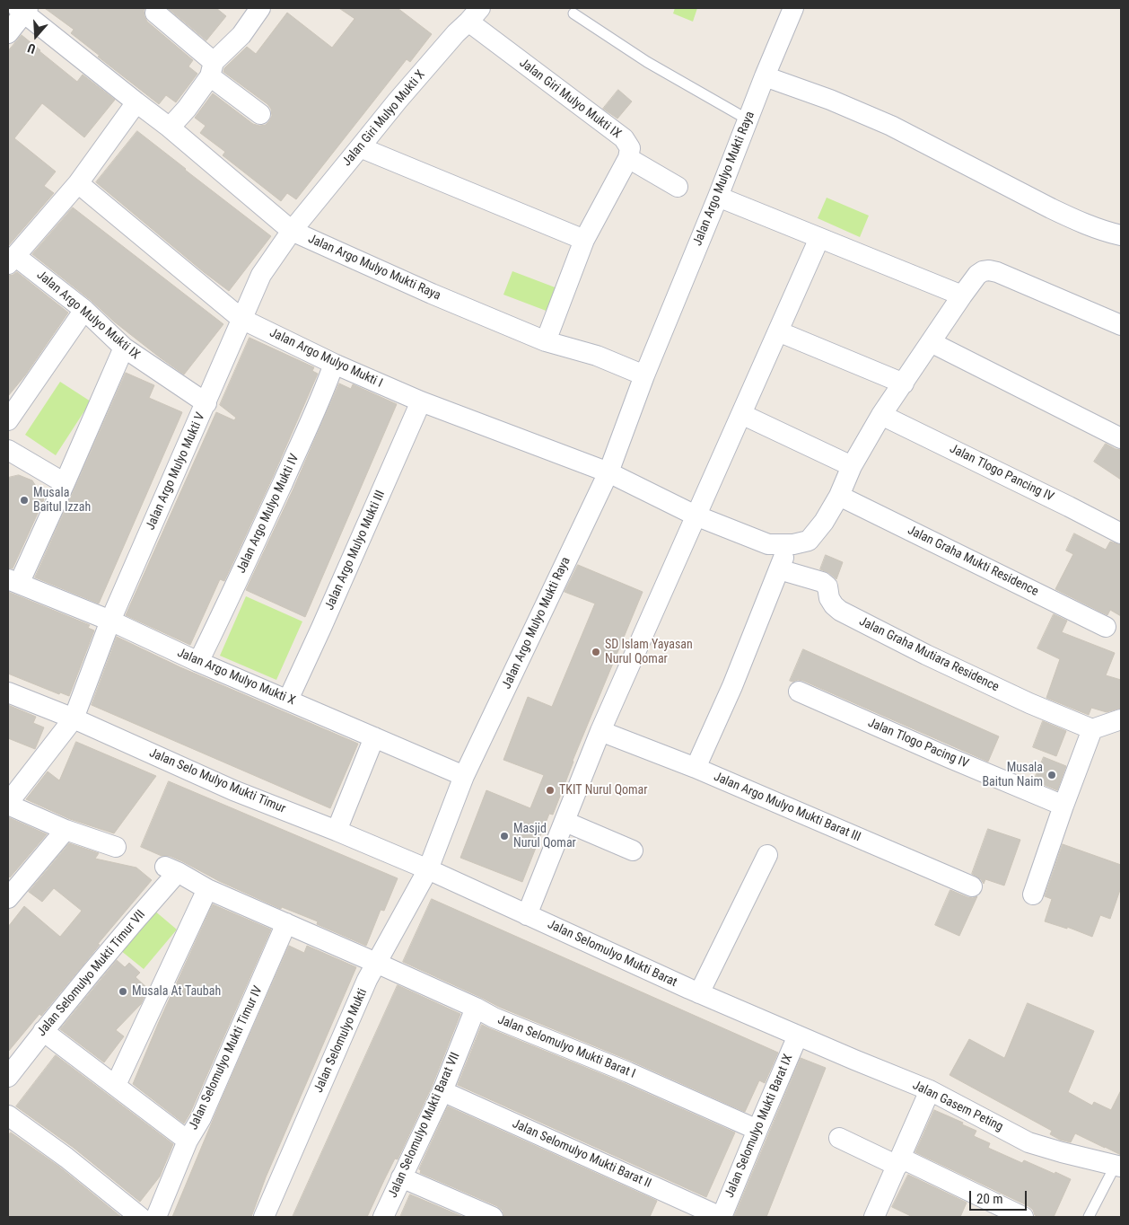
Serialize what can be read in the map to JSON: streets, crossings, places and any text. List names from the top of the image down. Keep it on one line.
{"streets":{"street":["Jalan Giri Mulyo Mukti IX","Jalan Giri Mulyo Mukti X","Jalan Argo Mulyo Mukti Raya","Jalan Argo Mulyo Mukti IX","Jalan Argo Mulyo Mukti I","Jalan Argo Mulyo Mukti V","Jalan Tlogo Pancing IV","Jalan Argo Mulyo Mukti IV","Jalan Argo Mulyo Mukti III","Jalan Graha Mukti Residence","Jalan Graha Mutiara Residence","Jalan Argo Mulyo Mukti X","Jalan Tlogo Pacing IV","Jalan Selo Mulyo Mukti Timur","Jalan Argo Mulyo Mukti Barat III","Jalan Selomulyo Mukti Barat","Jalan Selomulyo Mukti Timur VII","Jalan Selomulyo Mukti","Jalan Selomulyo Mukti Barat I","Jalan Selomulyo Mukti Timur IV","Jalan Gasem Peting","Jalan Selomulyo Mukti Barat VII","Jalan Selomulyo Mukti Barat IX","Jalan Selomulyo Mukti Barat II"]},"crossings":[["Jalan Giri Mulyo Mukti IX","Jalan Giri Mulyo Mukti X"],["Jalan Giri Mulyo Mukti X","Jalan Argo Mulyo Mukti Raya"],["Jalan Giri Mulyo Mukti X","Jalan Argo Mulyo Mukti V"],["Jalan Argo Mulyo Mukti Raya","Jalan Argo Mulyo Mukti I"],["Jalan Argo Mulyo Mukti Raya","Jalan Argo Mulyo Mukti V"],["Jalan Argo Mulyo Mukti Raya","Jalan Argo Mulyo Mukti X"],["Jalan Argo Mulyo Mukti Raya","Jalan Selo Mulyo Mukti Timur"],["Jalan Argo Mulyo Mukti Raya","Jalan Selomulyo Mukti Barat"],["Jalan Argo Mulyo Mukti Raya","Jalan Selomulyo Mukti"],["Jalan Argo Mulyo Mukti IX","Jalan Argo Mulyo Mukti V"],["Jalan Argo Mulyo Mukti I","Jalan Argo Mulyo Mukti V"],["Jalan Argo Mulyo Mukti I","Jalan Argo Mulyo Mukti IV"],["Jalan Argo Mulyo Mukti I","Jalan Argo Mulyo Mukti III"],["Jalan Argo Mulyo Mukti V","Jalan Argo Mulyo Mukti X"],["Jalan Argo Mulyo Mukti V","Jalan Selo Mulyo Mukti Timur"],["Jalan Argo Mulyo Mukti IV","Jalan Argo Mulyo Mukti X"],["Jalan Argo Mulyo Mukti III","Jalan Argo Mulyo Mukti X"],["Jalan Graha Mutiara Residence","Jalan Argo Mulyo Mukti Barat III"],["Jalan Selo Mulyo Mukti Timur","Jalan Selomulyo Mukti Barat"],["Jalan Selo Mulyo Mukti Timur","Jalan Selomulyo Mukti"],["Jalan Selomulyo Mukti Barat","Jalan Selomulyo Mukti"],["Jalan Selomulyo Mukti Barat","Jalan Gasem Peting"],["Jalan Selomulyo Mukti Barat","Jalan Selomulyo Mukti Barat IX"],["Jalan Selomulyo Mukti Timur VII","Jalan Selomulyo Mukti Barat I"],["Jalan Selomulyo Mukti","Jalan Selomulyo Mukti Barat I"],["Jalan Selomulyo Mukti Barat I","Jalan Selomulyo Mukti Timur IV"],["Jalan Selomulyo Mukti Barat I","Jalan Selomulyo Mukti Barat VII"],["Jalan Selomulyo Mukti Barat I","Jalan Selomulyo Mukti Barat IX"],["Jalan Gasem Peting","Jalan Selomulyo Mukti Barat IX"],["Jalan Selomulyo Mukti Barat VII","Jalan Selomulyo Mukti Barat II"],["Jalan Selomulyo Mukti Barat IX","Jalan Selomulyo Mukti Barat II"]],"places":["Musala Baitul Izzah","SD Islam Yayasan Nurul Qomar","Musala Baitun Naim","TKIT Nurul Qomar","Masjid Nurul Qomar","Musala At Taubah"],"scale_bar":"20 m","north":"bottom"}
